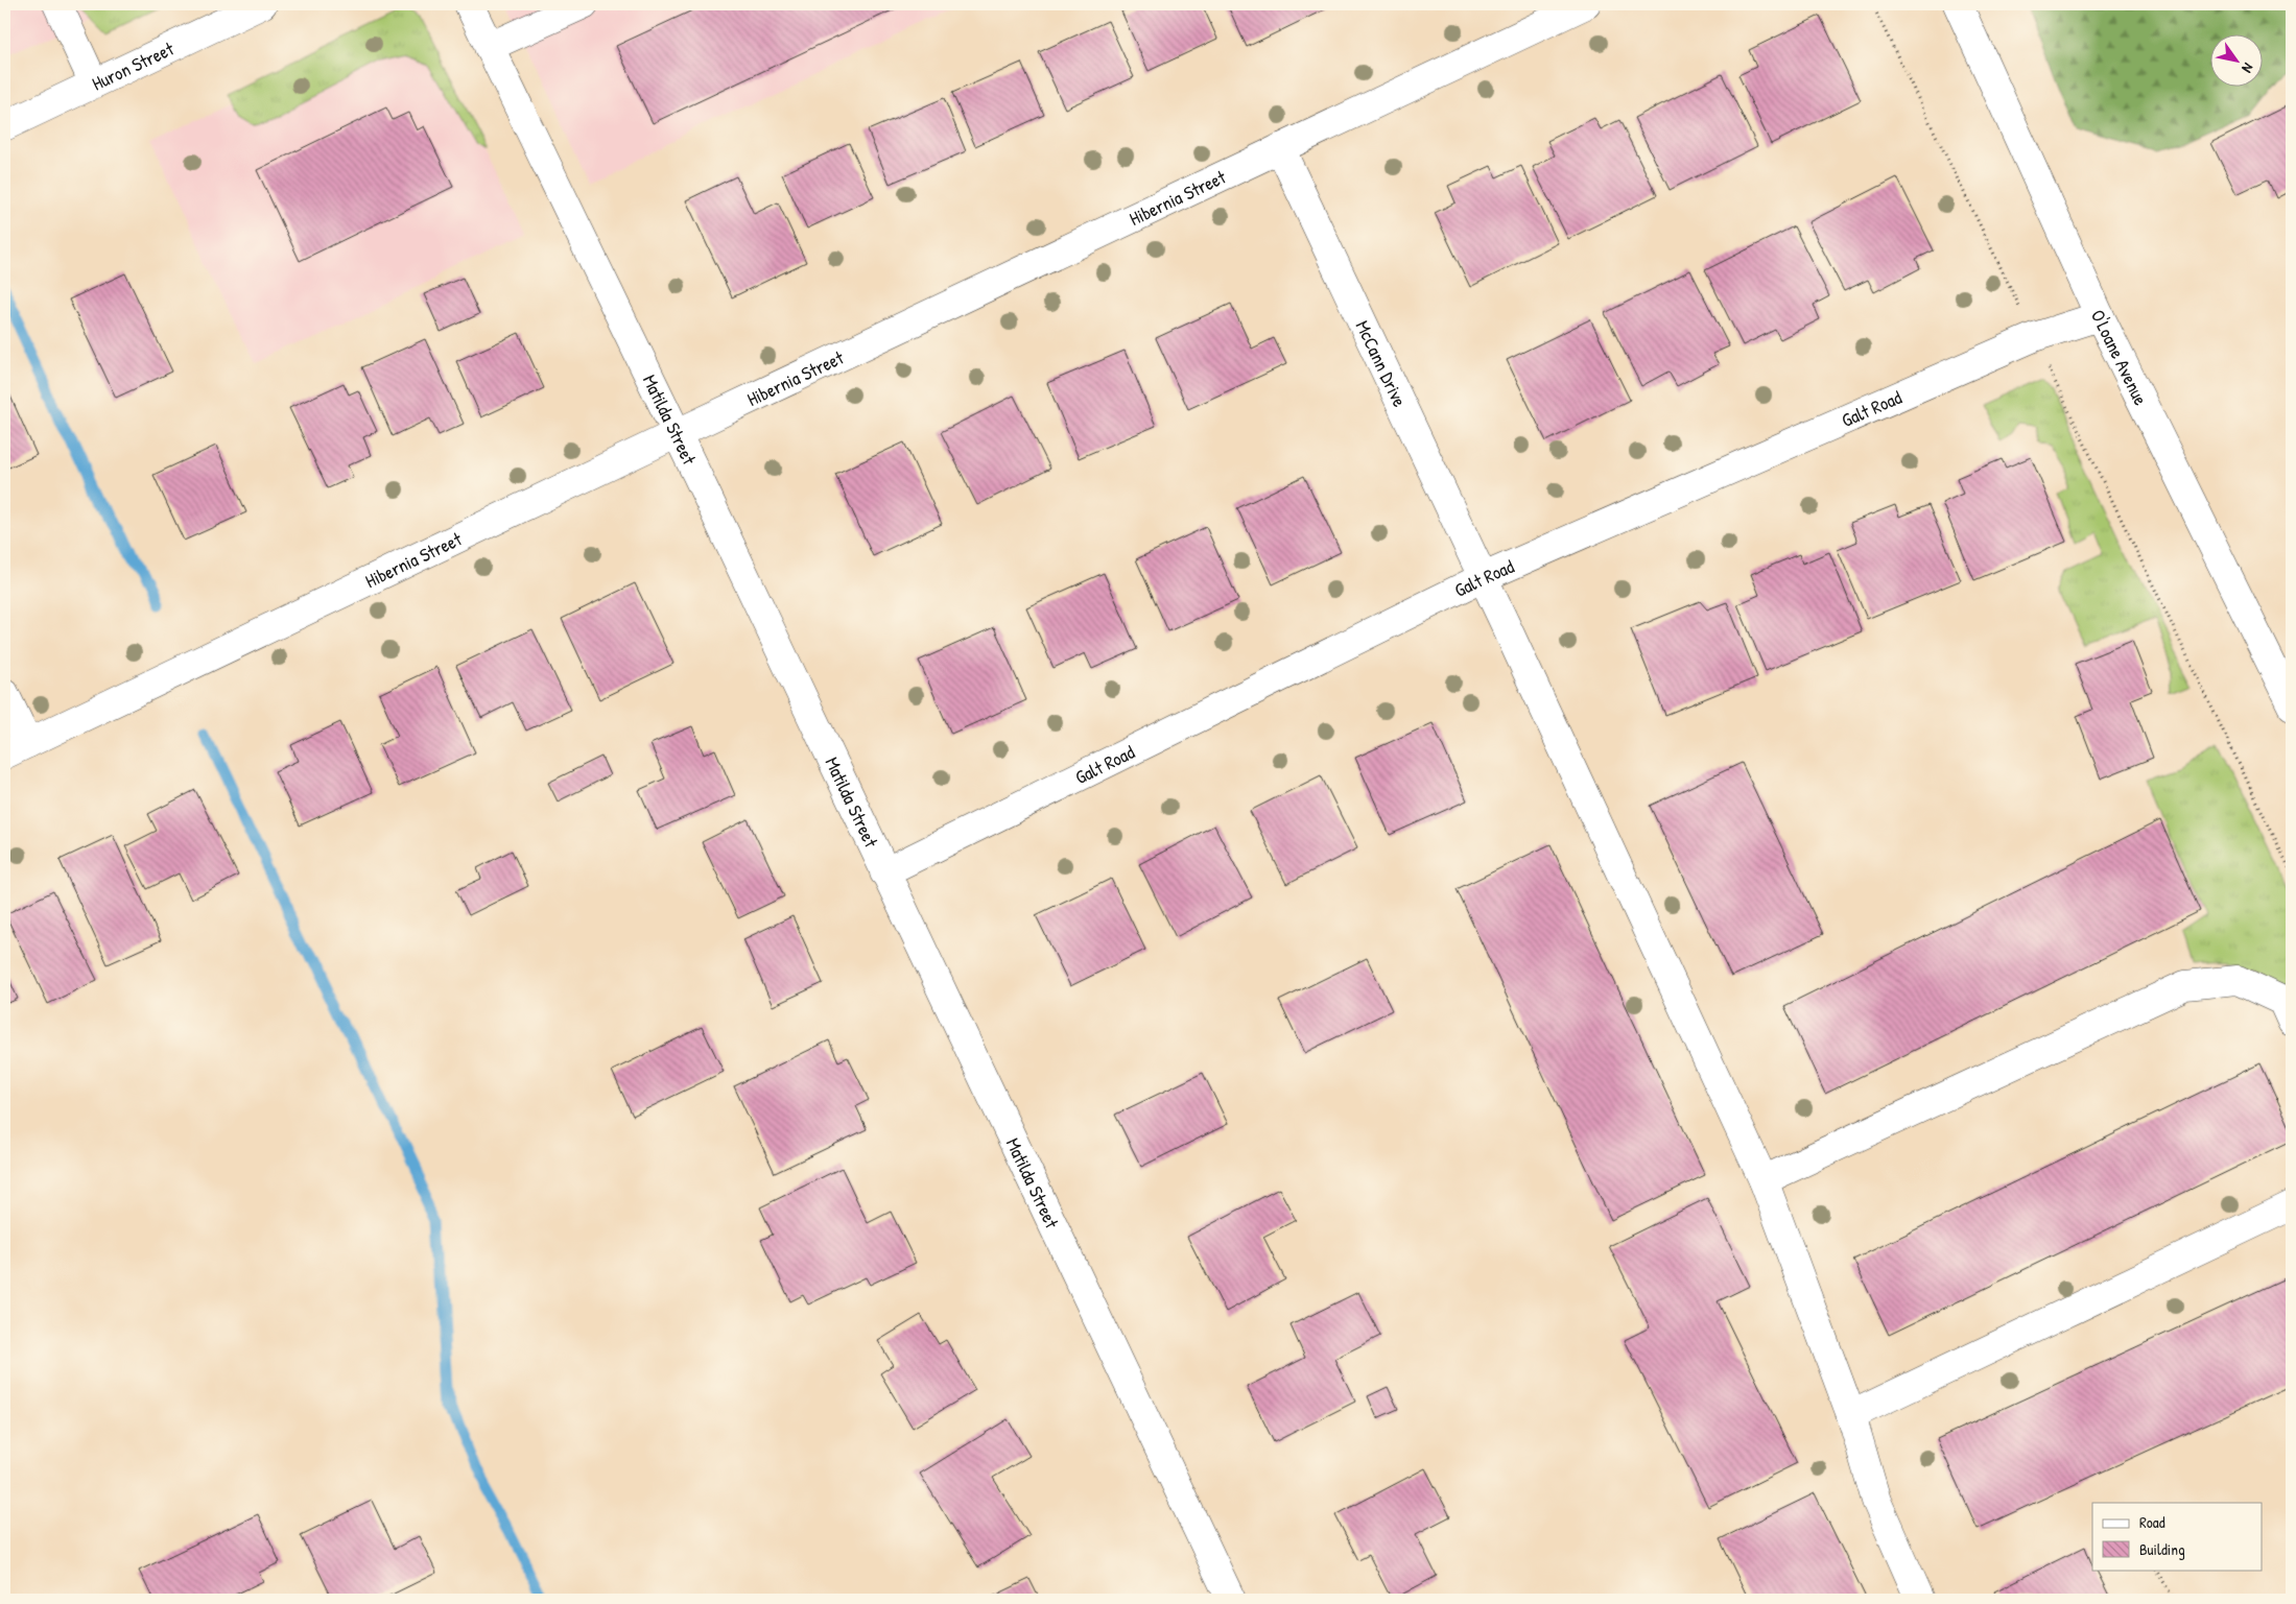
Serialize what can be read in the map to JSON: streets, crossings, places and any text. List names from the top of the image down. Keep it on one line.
{"streets":{"street":["Huron Street","Hibernia Street","O'Loane Avenue","McCann Drive","Galt Road","Matilda Street"]},"crossings":[["Hibernia Street","McCann Drive"],["Hibernia Street","Matilda Street"],["O'Loane Avenue","Galt Road"],["McCann Drive","Galt Road"],["Galt Road","Matilda Street"]],"legend":["Road","Building"],"north":"bottom right"}
